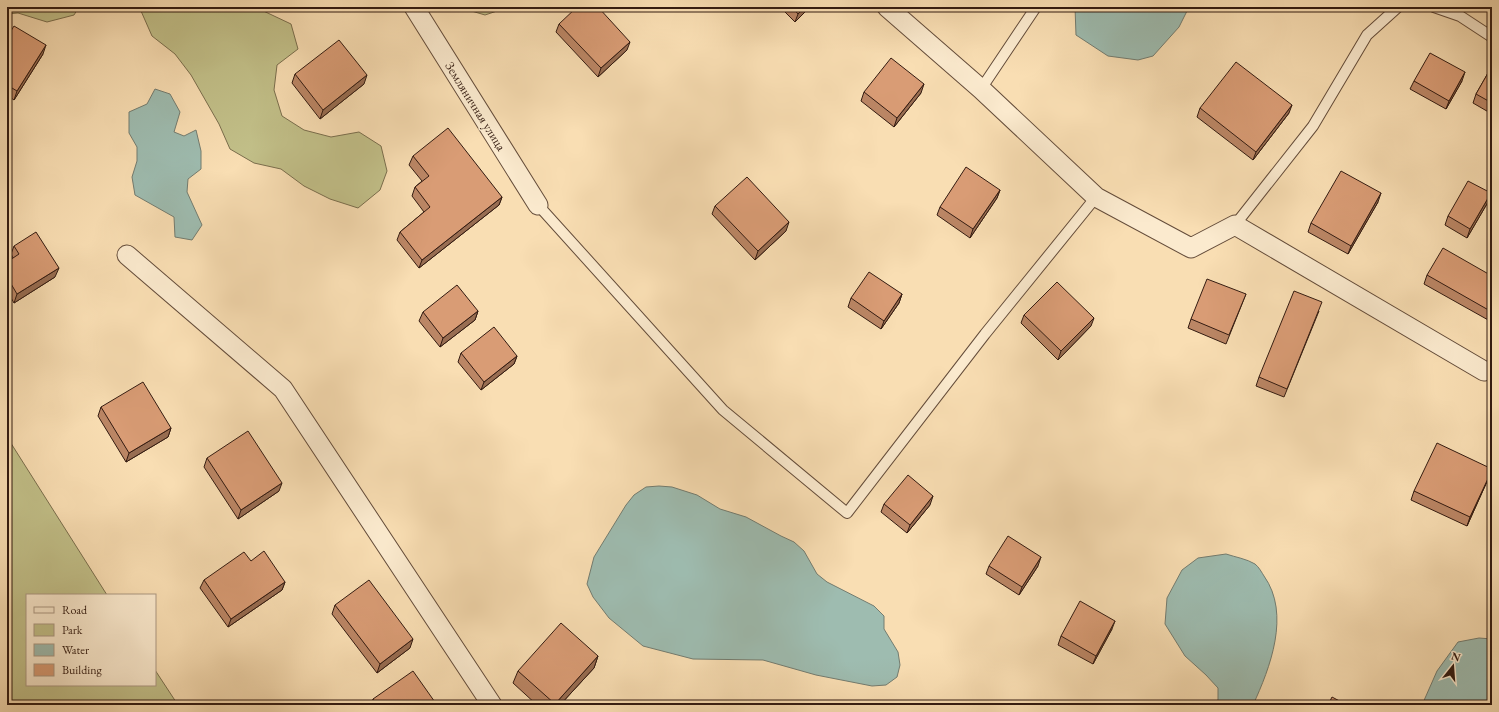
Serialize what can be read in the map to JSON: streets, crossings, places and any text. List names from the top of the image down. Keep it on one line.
{"streets":{"street":["Земляничная улица"]},"legend":["Road","Park","Water","Building"],"north":"top"}
